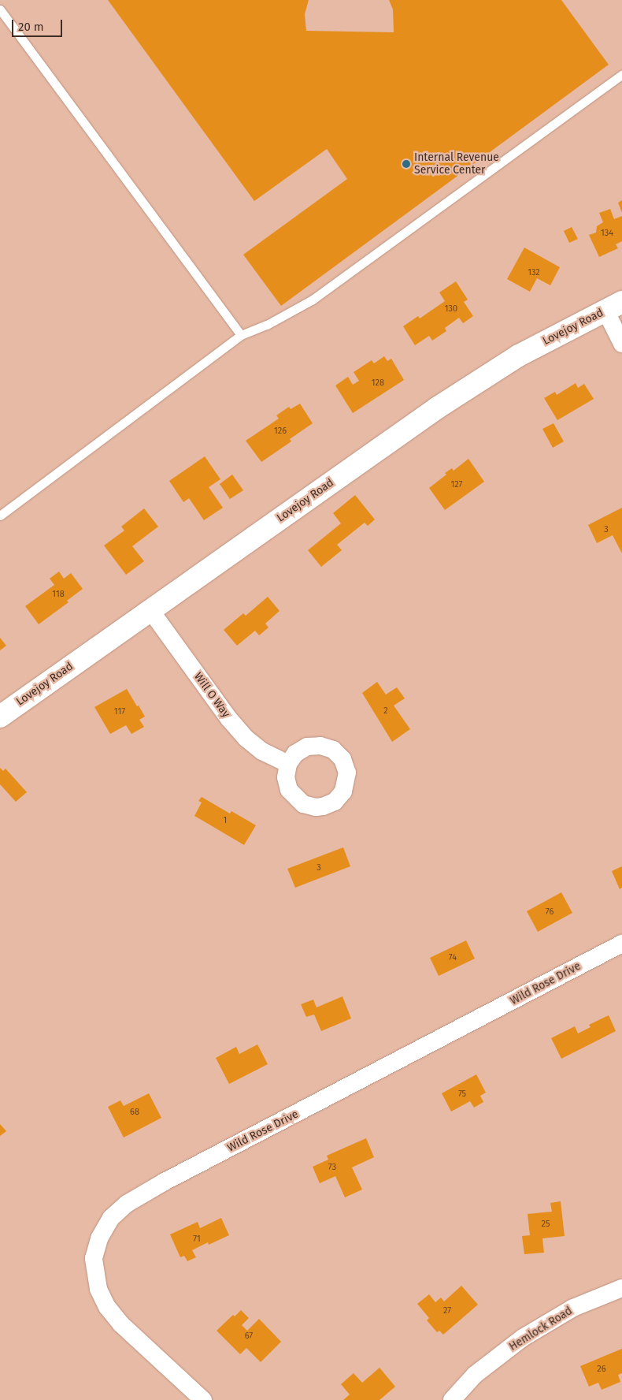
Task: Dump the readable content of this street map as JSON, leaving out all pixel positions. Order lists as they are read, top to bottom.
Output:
{
  "streets": {
    "main road": ["Lovejoy Road"],
    "street": ["Will O Way", "Wild Rose Drive", "Hemlock Road"]
  },
  "crossings": [
    ["Lovejoy Road", "Will O Way"]
  ],
  "places": ["Internal Revenue Service Center"],
  "house_numbers": [
    "134",
    "132",
    "130",
    "128",
    "126",
    "127",
    "3",
    "118",
    "2",
    "117",
    "1",
    "3",
    "76",
    "74",
    "75",
    "68",
    "73",
    "25",
    "71",
    "27",
    "67",
    "26"
  ],
  "scale_bar": "20 m"
}
